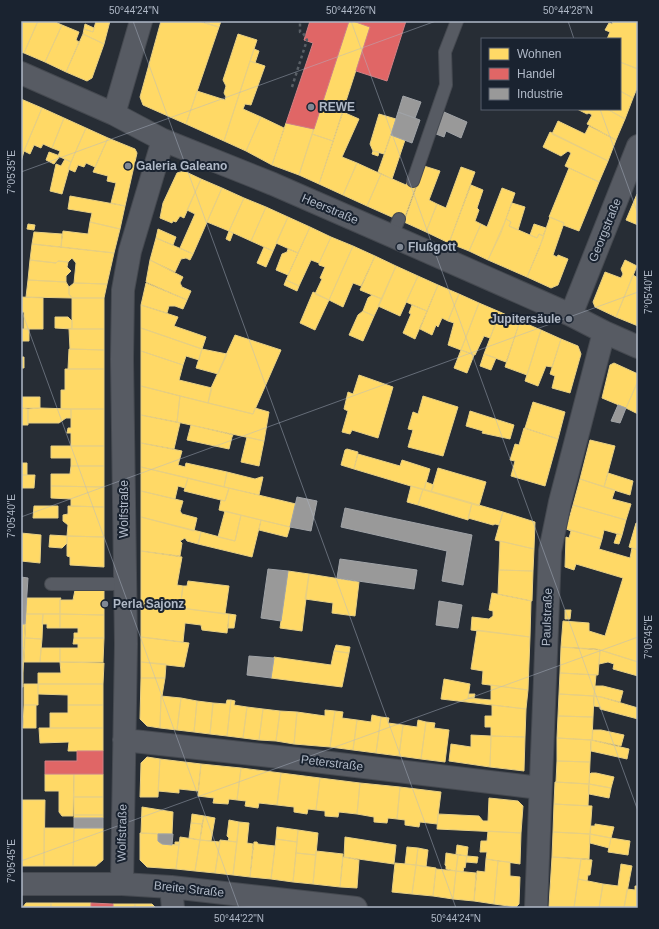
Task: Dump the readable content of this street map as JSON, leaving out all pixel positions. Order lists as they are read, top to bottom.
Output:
{
  "streets": {
    "street": [
      "Heerstraße",
      "Georgstraße",
      "Wolfstraße",
      "Paulstraße",
      "Peterstraße",
      "Breite Straße"
    ]
  },
  "crossings": [
    ["Heerstraße", "Georgstraße"],
    ["Heerstraße", "Wolfstraße"],
    ["Heerstraße", "Paulstraße"],
    ["Wolfstraße", "Peterstraße"],
    ["Wolfstraße", "Breite Straße"],
    ["Paulstraße", "Peterstraße"]
  ],
  "places": [
    "REWE",
    "Galeria Galeano",
    "Flußgott",
    "Jupitersäule",
    "Perla Sajonz"
  ],
  "legend": ["Wohnen", "Handel", "Industrie"],
  "coordinates": [
    "50°44'24\"N",
    "50°44'26\"N",
    "50°44'28\"N",
    "7°05'35\"E",
    "7°05'40\"E",
    "7°05'45\"E",
    "50°44'22\"N"
  ]
}
